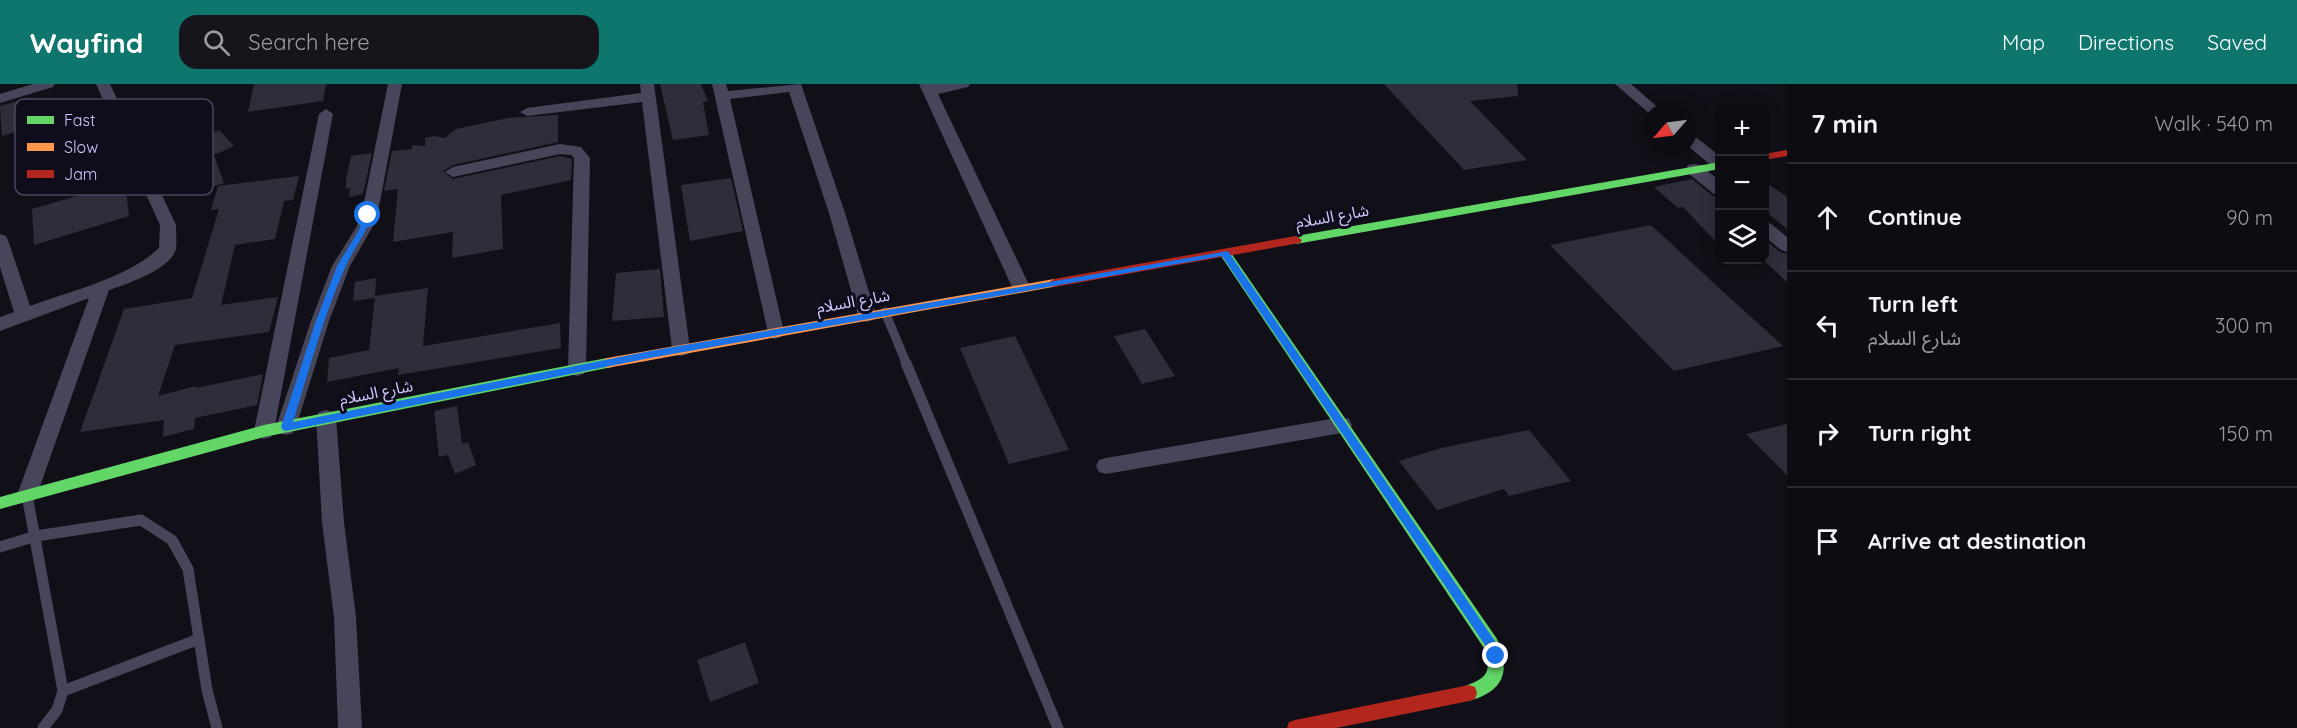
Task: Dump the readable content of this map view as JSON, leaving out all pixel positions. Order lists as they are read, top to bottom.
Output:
{
  "streets": {
    "main road": ["شارع السلام"]
  },
  "legend": ["Fast", "Slow", "Jam"],
  "north": "bottom left",
  "page": {
    "header": "Wayfind",
    "search": "Search here",
    "nav": ["Map", "Directions", "Saved"],
    "heading": ["7 min", "Walk · 540 m"],
    "map_buttons": ["+", "−"],
    "list": [
      ["Continue", "90 m"],
      ["Turn left", "شارع السلام", "300 m"],
      ["Turn right", "150 m"],
      "Arrive at destination"
    ]
  }
}
